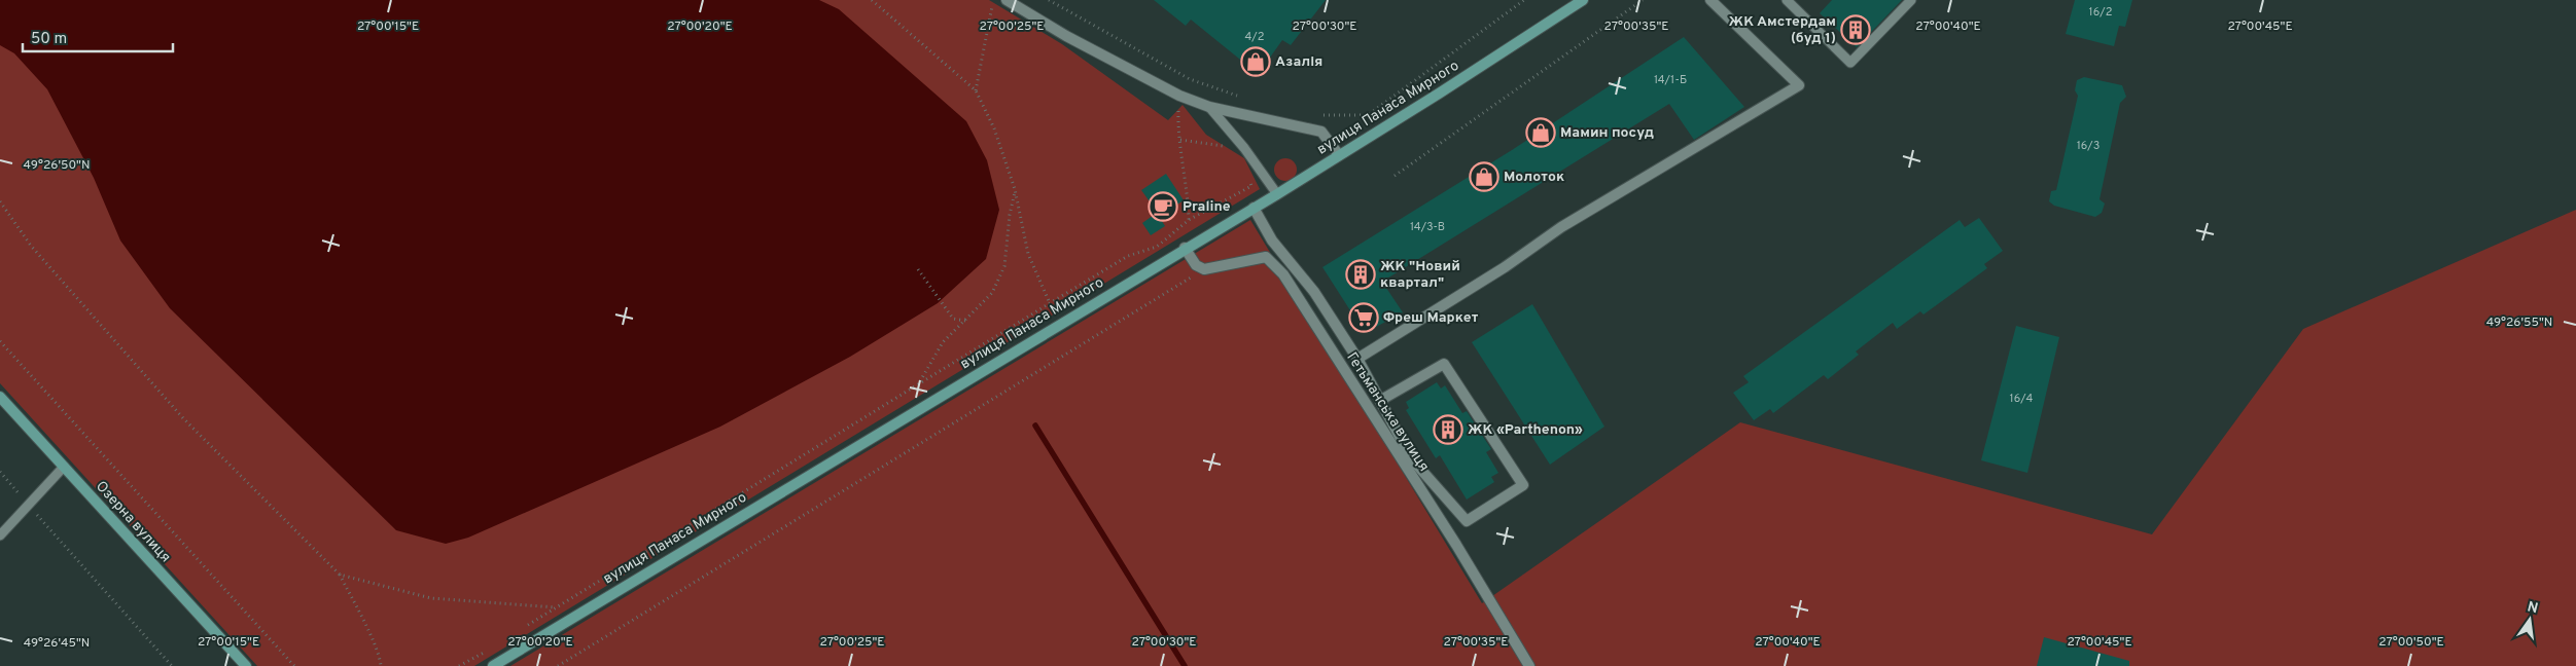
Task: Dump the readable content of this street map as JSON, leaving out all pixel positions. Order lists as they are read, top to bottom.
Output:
{
  "streets": {
    "main road": ["вулиця Панаса Мирного", "Озерна вулиця"],
    "street": ["Гетьманська вулиця"]
  },
  "places": {
    "building": ["ЖК Амстердам (буд 1)", "ЖК \"Новий квартал\"", "ЖК «Parthenon»"],
    "shop": ["Азалія", "Мамин посуд", "Молоток"],
    "cafe": ["Praline"],
    "supermarket": ["Фреш Маркет"]
  },
  "house_numbers": [
    "16/2",
    "4/2",
    "14/1-Б",
    "16/3",
    "14/3-В",
    "16/4"
  ],
  "scale_bar": "50 m",
  "north": "top",
  "coordinates": [
    "27°00'15\"E",
    "27°00'20\"E",
    "27°00'25\"E",
    "27°00'30\"E",
    "27°00'35\"E",
    "27°00'40\"E",
    "27°00'45\"E",
    "49°26'50\"N",
    "49°26'55\"N",
    "27°00'50\"E",
    "49°26'45\"N"
  ]
}
